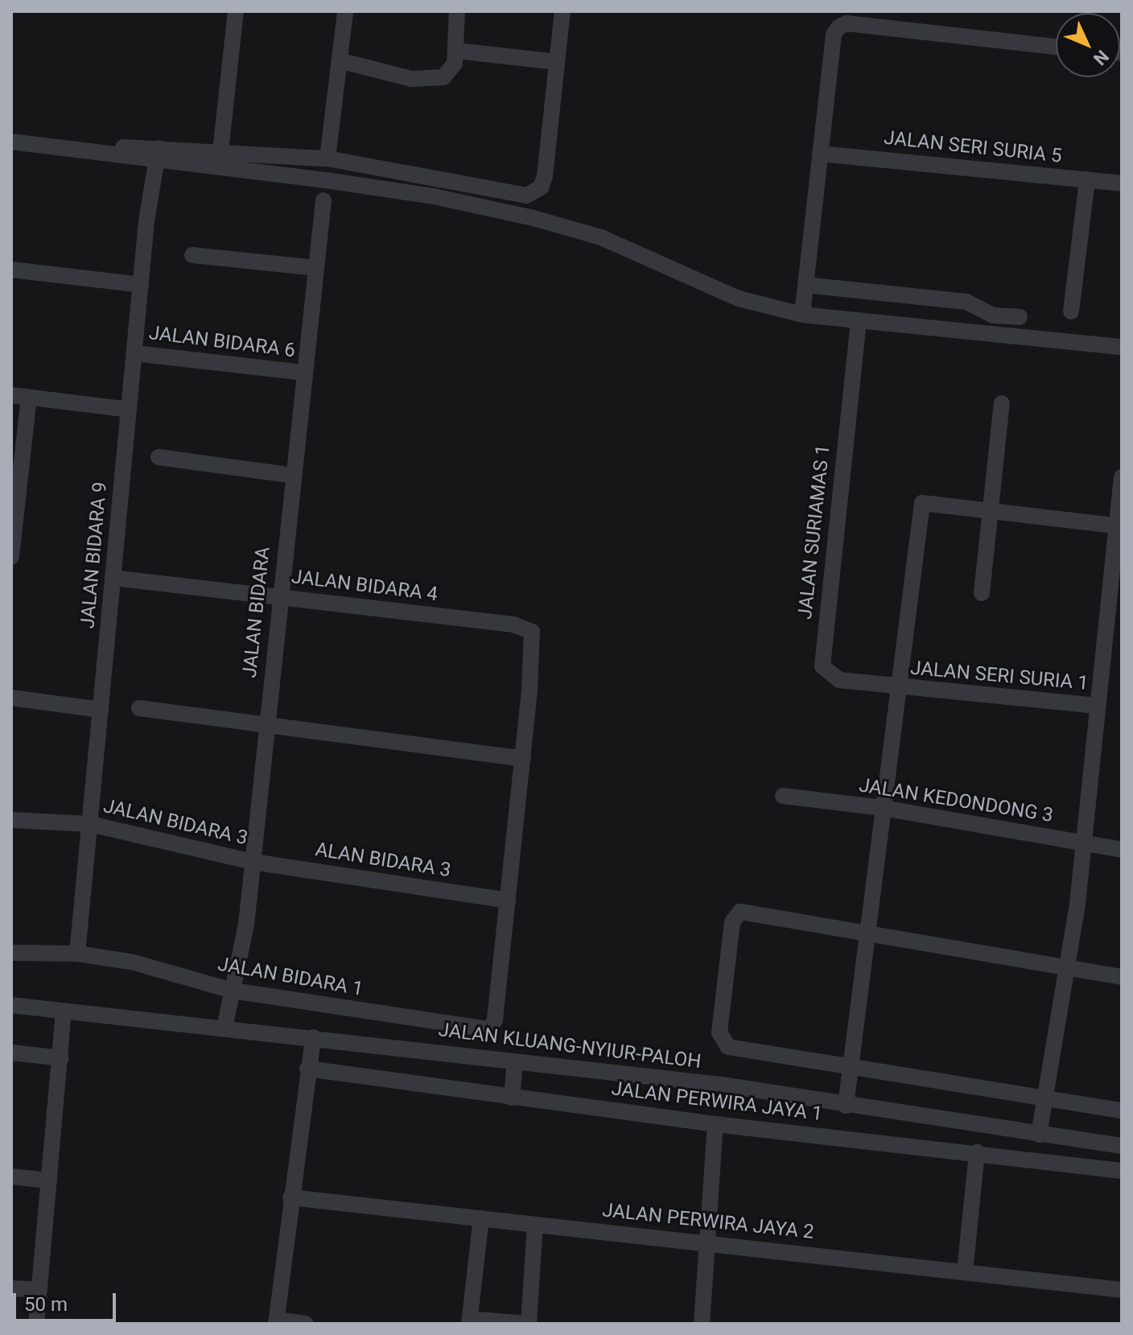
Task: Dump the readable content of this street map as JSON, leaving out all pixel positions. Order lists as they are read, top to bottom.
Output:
{
  "streets": {
    "street": [
      "JALAN SERI SURIA 5",
      "JALAN BIDARA 6",
      "JALAN SURIAMAS 1",
      "JALAN BIDARA 9",
      "JALAN BIDARA 4",
      "JALAN BIDARA",
      "JALAN SERI SURIA 1",
      "JALAN KEDONDONG 3",
      "JALAN BIDARA 3",
      "ALAN BIDARA 3",
      "JALAN BIDARA 1",
      "JALAN KLUANG-NYIUR-PALOH",
      "JALAN PERWIRA JAYA 1",
      "JALAN PERWIRA JAYA 2"
    ]
  },
  "crossings": [
    ["JALAN BIDARA 6", "JALAN BIDARA 9"],
    ["JALAN BIDARA 6", "JALAN BIDARA"],
    ["JALAN SURIAMAS 1", "JALAN SERI SURIA 1"],
    ["JALAN BIDARA 9", "JALAN BIDARA 4"],
    ["JALAN BIDARA 9", "JALAN BIDARA 3"],
    ["JALAN BIDARA 9", "JALAN BIDARA 1"],
    ["JALAN BIDARA 4", "JALAN BIDARA"],
    ["JALAN BIDARA", "JALAN BIDARA 3"],
    ["JALAN BIDARA", "ALAN BIDARA 3"],
    ["JALAN BIDARA", "JALAN BIDARA 1"],
    ["JALAN BIDARA", "JALAN KLUANG-NYIUR-PALOH"],
    ["JALAN BIDARA 3", "ALAN BIDARA 3"],
    ["ALAN BIDARA 3", "JALAN BIDARA 1"]
  ],
  "scale_bar": "50 m",
  "north": "bottom right"
}
